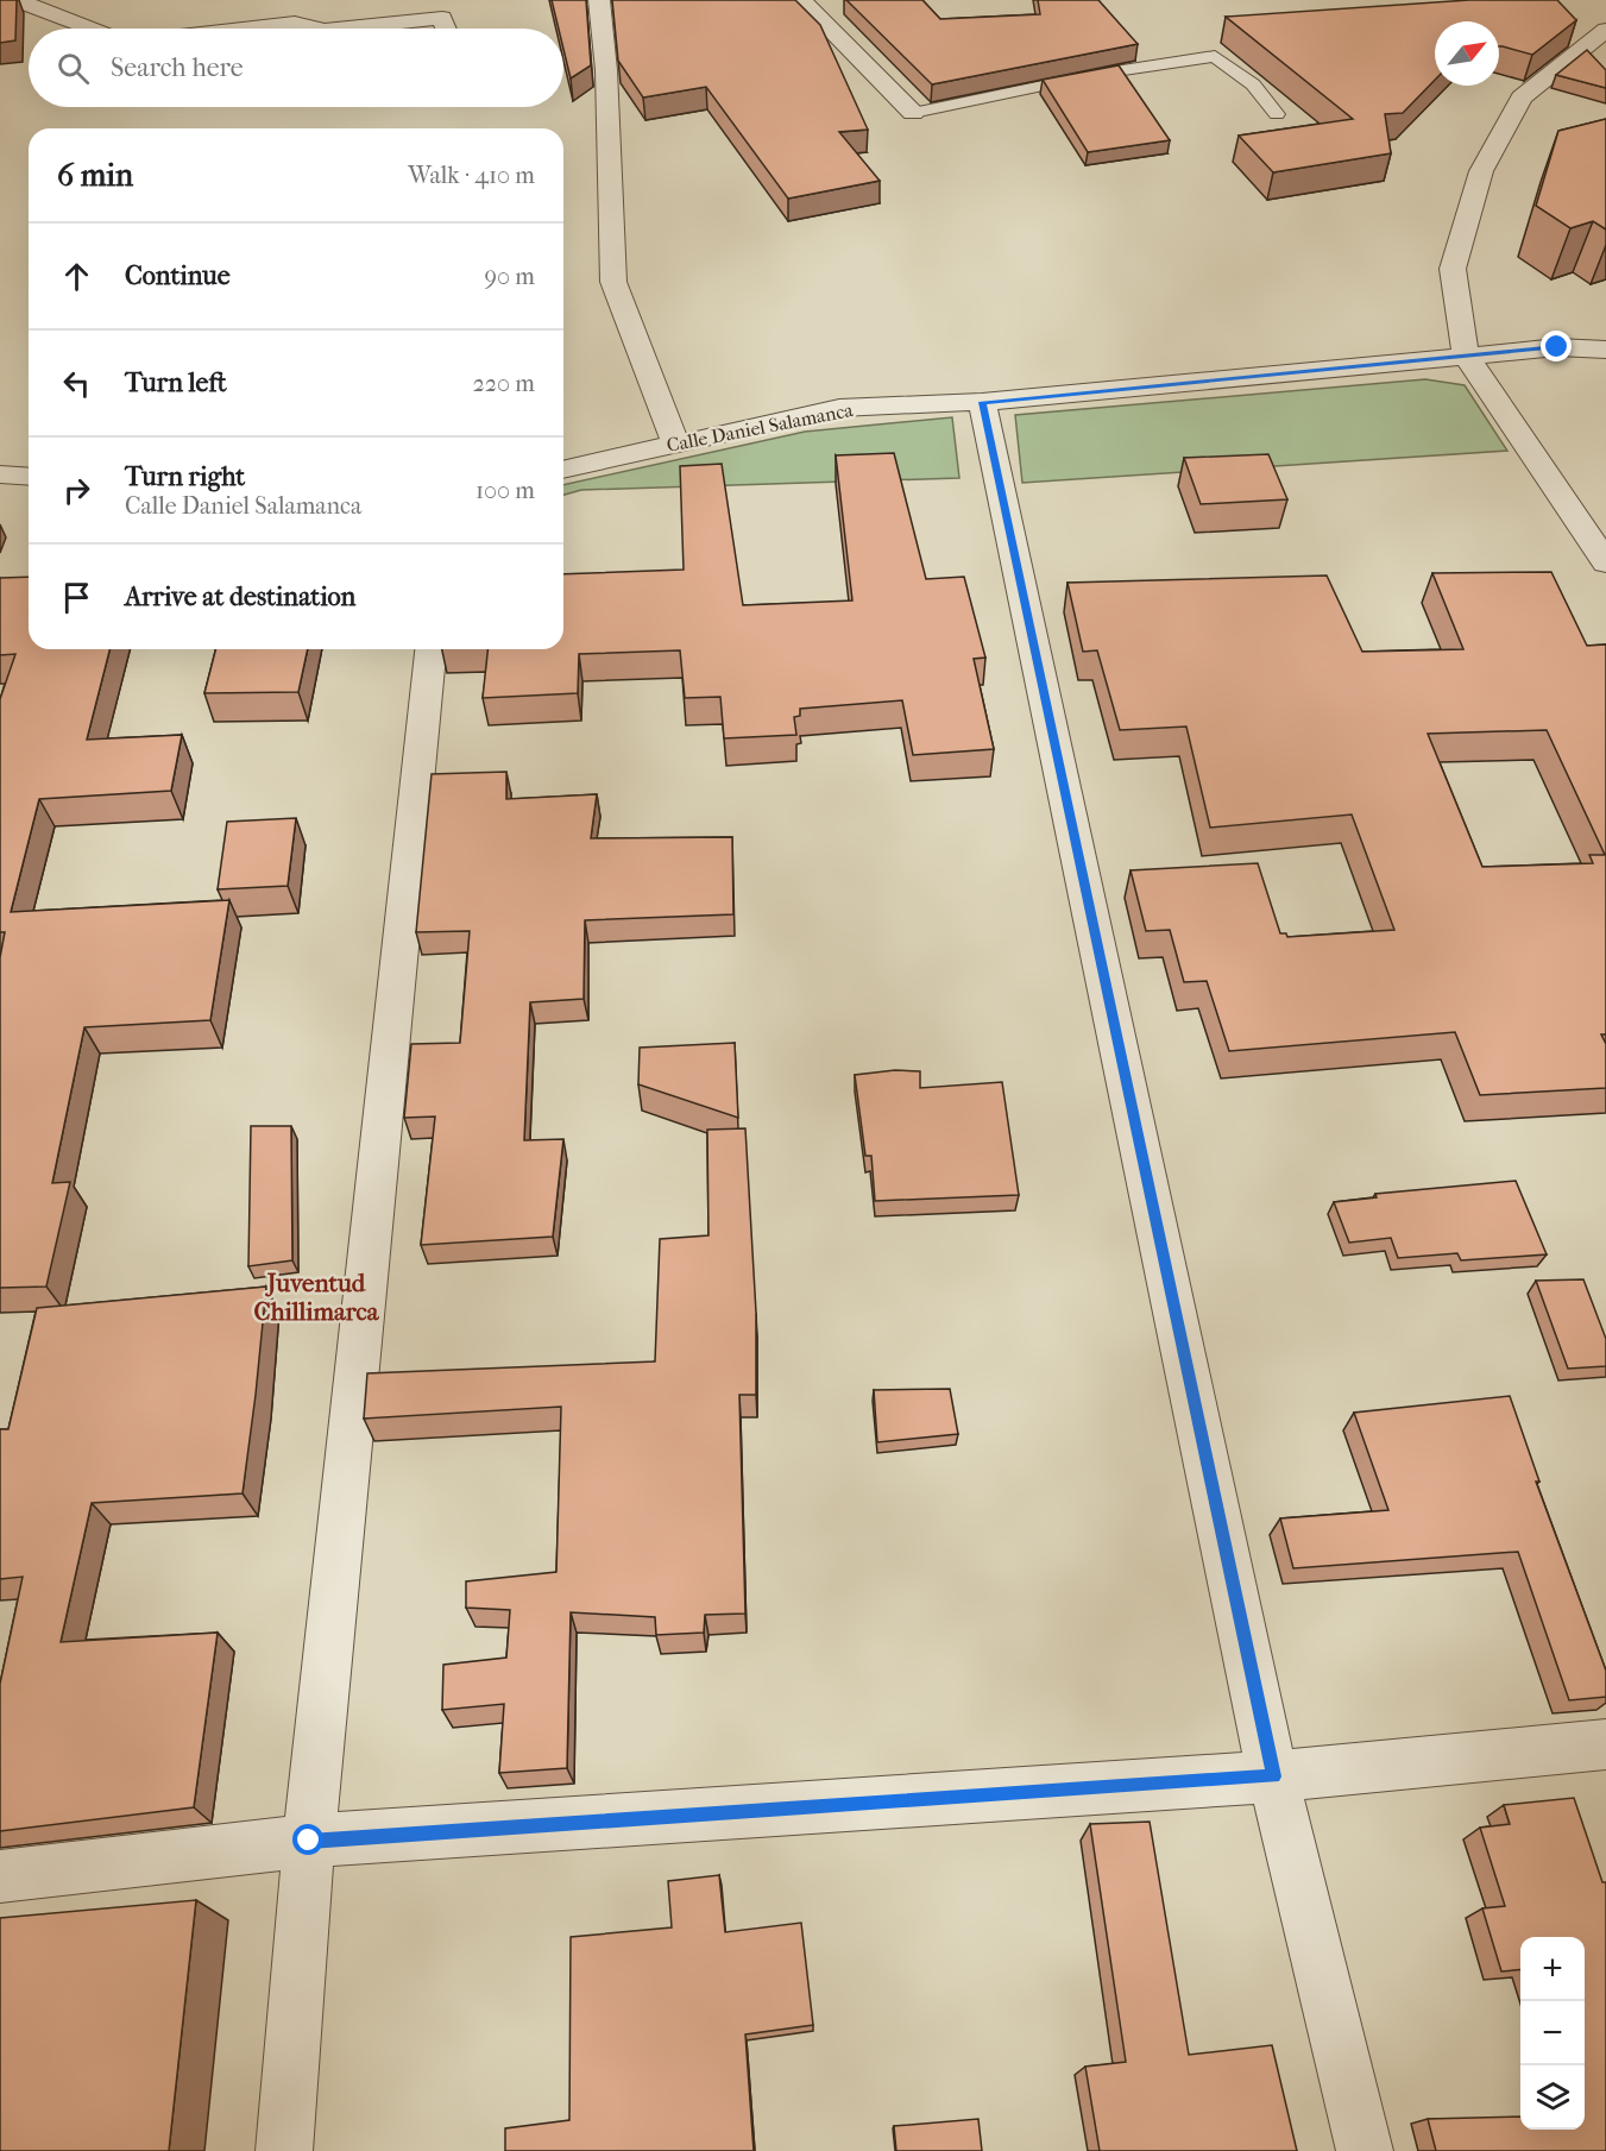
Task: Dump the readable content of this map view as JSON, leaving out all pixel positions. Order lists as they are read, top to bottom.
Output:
{
  "streets": {
    "street": ["Calle Daniel Salamanca"]
  },
  "districts": ["Juventud Chillimarca"],
  "north": "top right",
  "page": {
    "search": "Search here",
    "heading": ["6 min", "Walk · 410 m"],
    "list": [
      ["Continue", "90 m"],
      ["Turn left", "220 m"],
      ["Turn right", "Calle Daniel Salamanca", "100 m"],
      "Arrive at destination"
    ],
    "map_buttons": ["+", "−"]
  }
}
